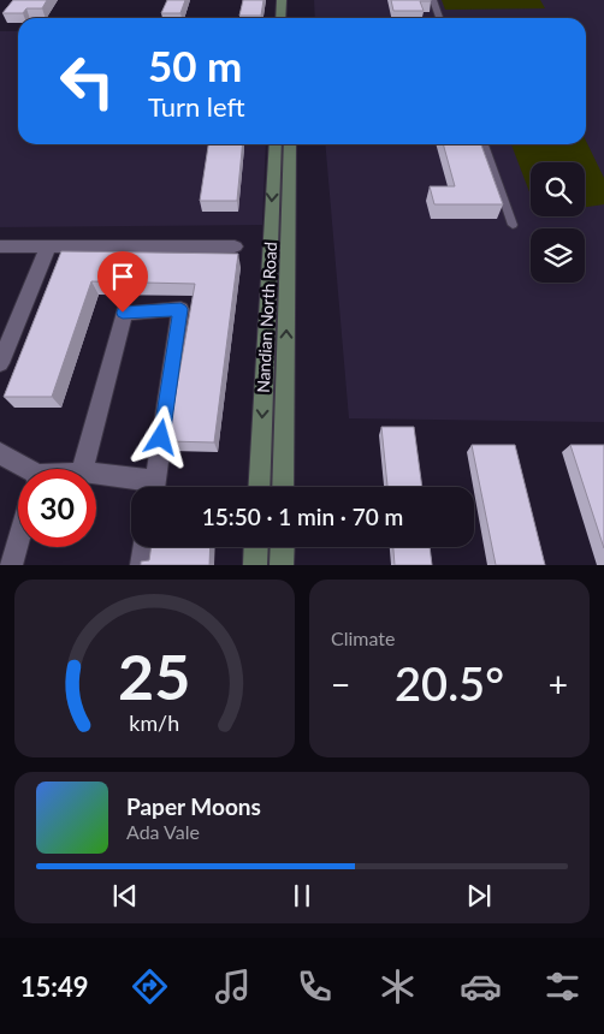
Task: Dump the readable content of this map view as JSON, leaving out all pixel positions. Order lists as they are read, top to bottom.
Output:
{
  "streets": {
    "main road": ["Nandian North Road"]
  },
  "page": {
    "turn": ["50 m", "Turn left"],
    "limit": "30",
    "trip": "15:50 · 1 min · 70 m",
    "tile": "Climate",
    "heat": ["−", "20.5°", "+"],
    "song": ["Paper Moons", "Ada Vale"],
    "tabs": "15:49",
    "gauge": ["25", "km/h"]
  }
}
